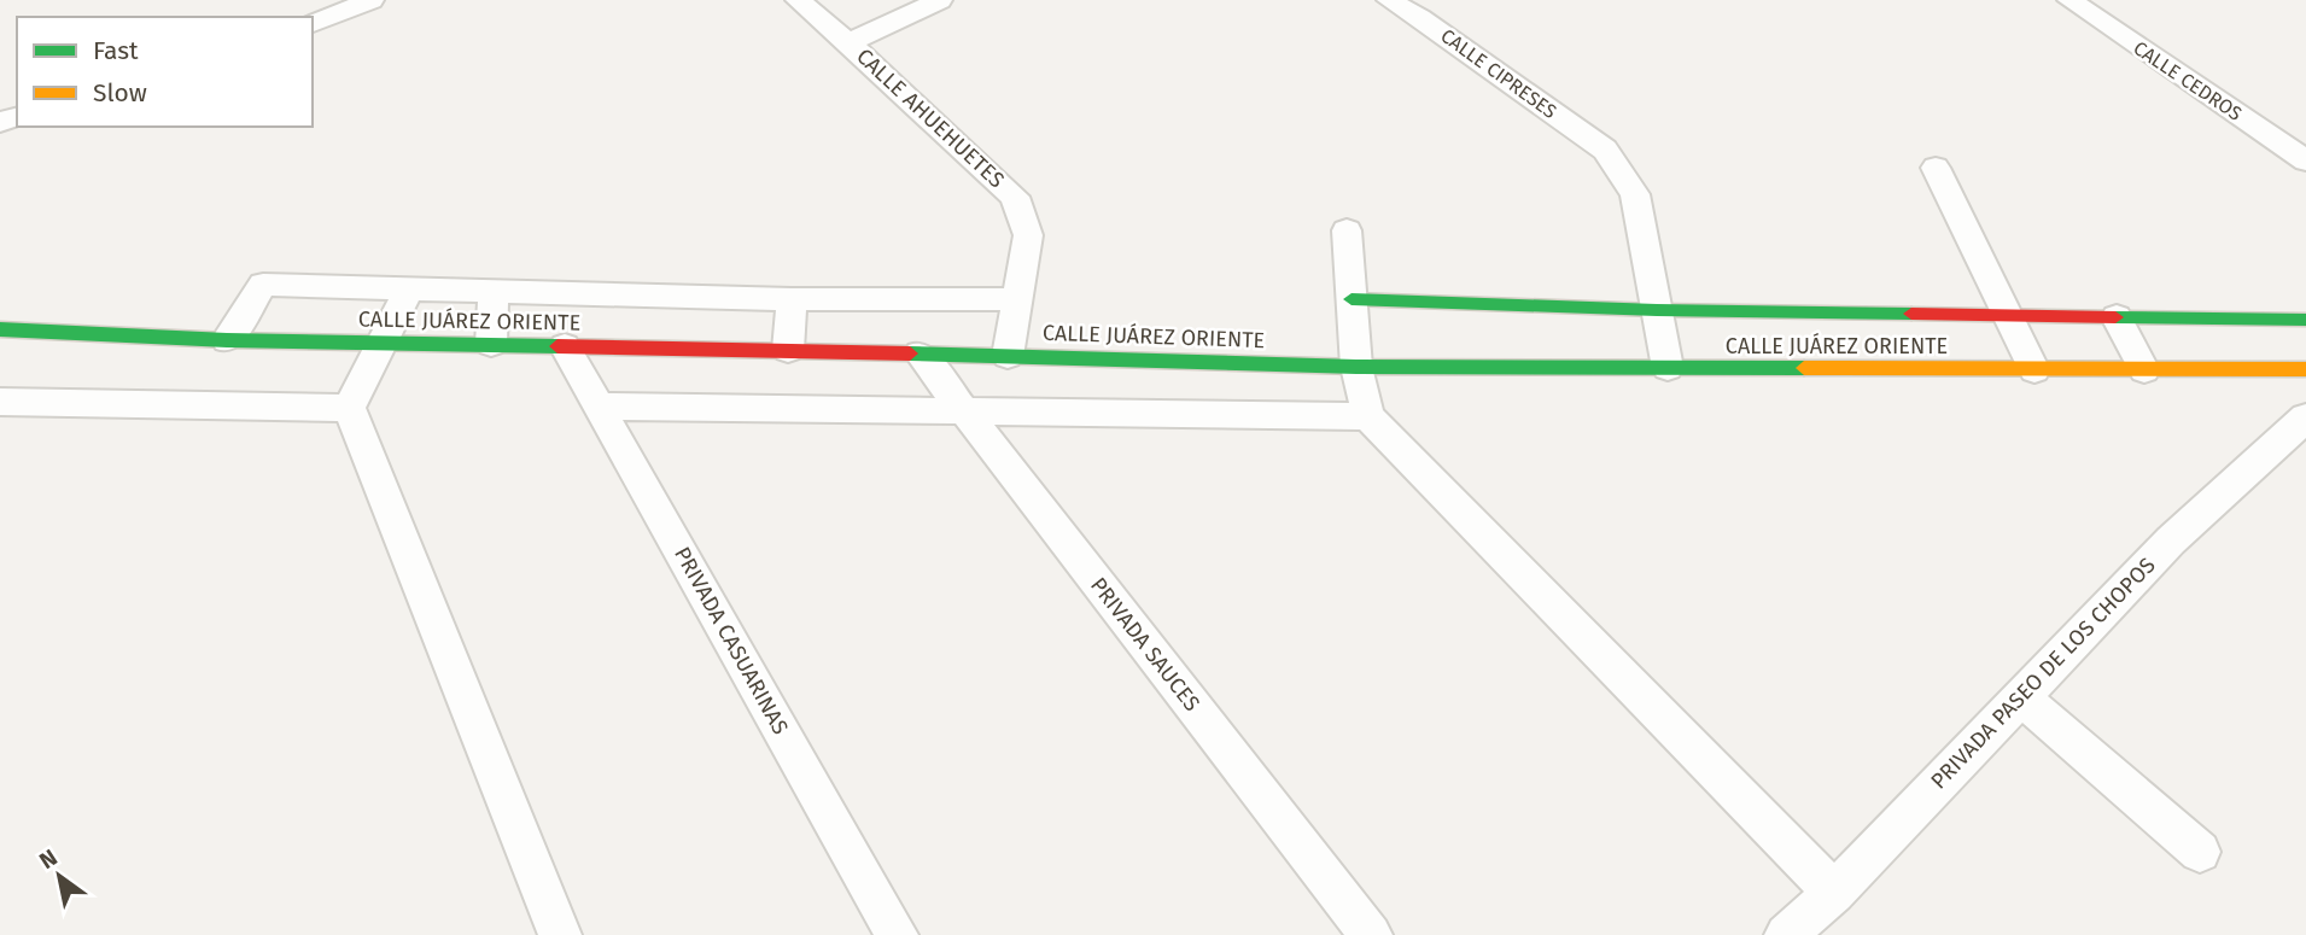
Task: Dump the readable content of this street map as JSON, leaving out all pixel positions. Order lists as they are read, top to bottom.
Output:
{
  "streets": {
    "street": [
      "CALLE CIPRESES",
      "CALLE CEDROS",
      "CALLE AHUEHUETES",
      "CALLE JUÁREZ ORIENTE",
      "PRIVADA CASUARINAS",
      "PRIVADA SAUCES",
      "PRIVADA PASEO DE LOS CHOPOS"
    ]
  },
  "crossings": [
    ["CALLE CIPRESES", "CALLE JUÁREZ ORIENTE"],
    ["CALLE AHUEHUETES", "CALLE JUÁREZ ORIENTE"],
    ["CALLE JUÁREZ ORIENTE", "PRIVADA CASUARINAS"],
    ["CALLE JUÁREZ ORIENTE", "PRIVADA SAUCES"]
  ],
  "legend": ["Fast", "Slow"],
  "north": "top left"
}
